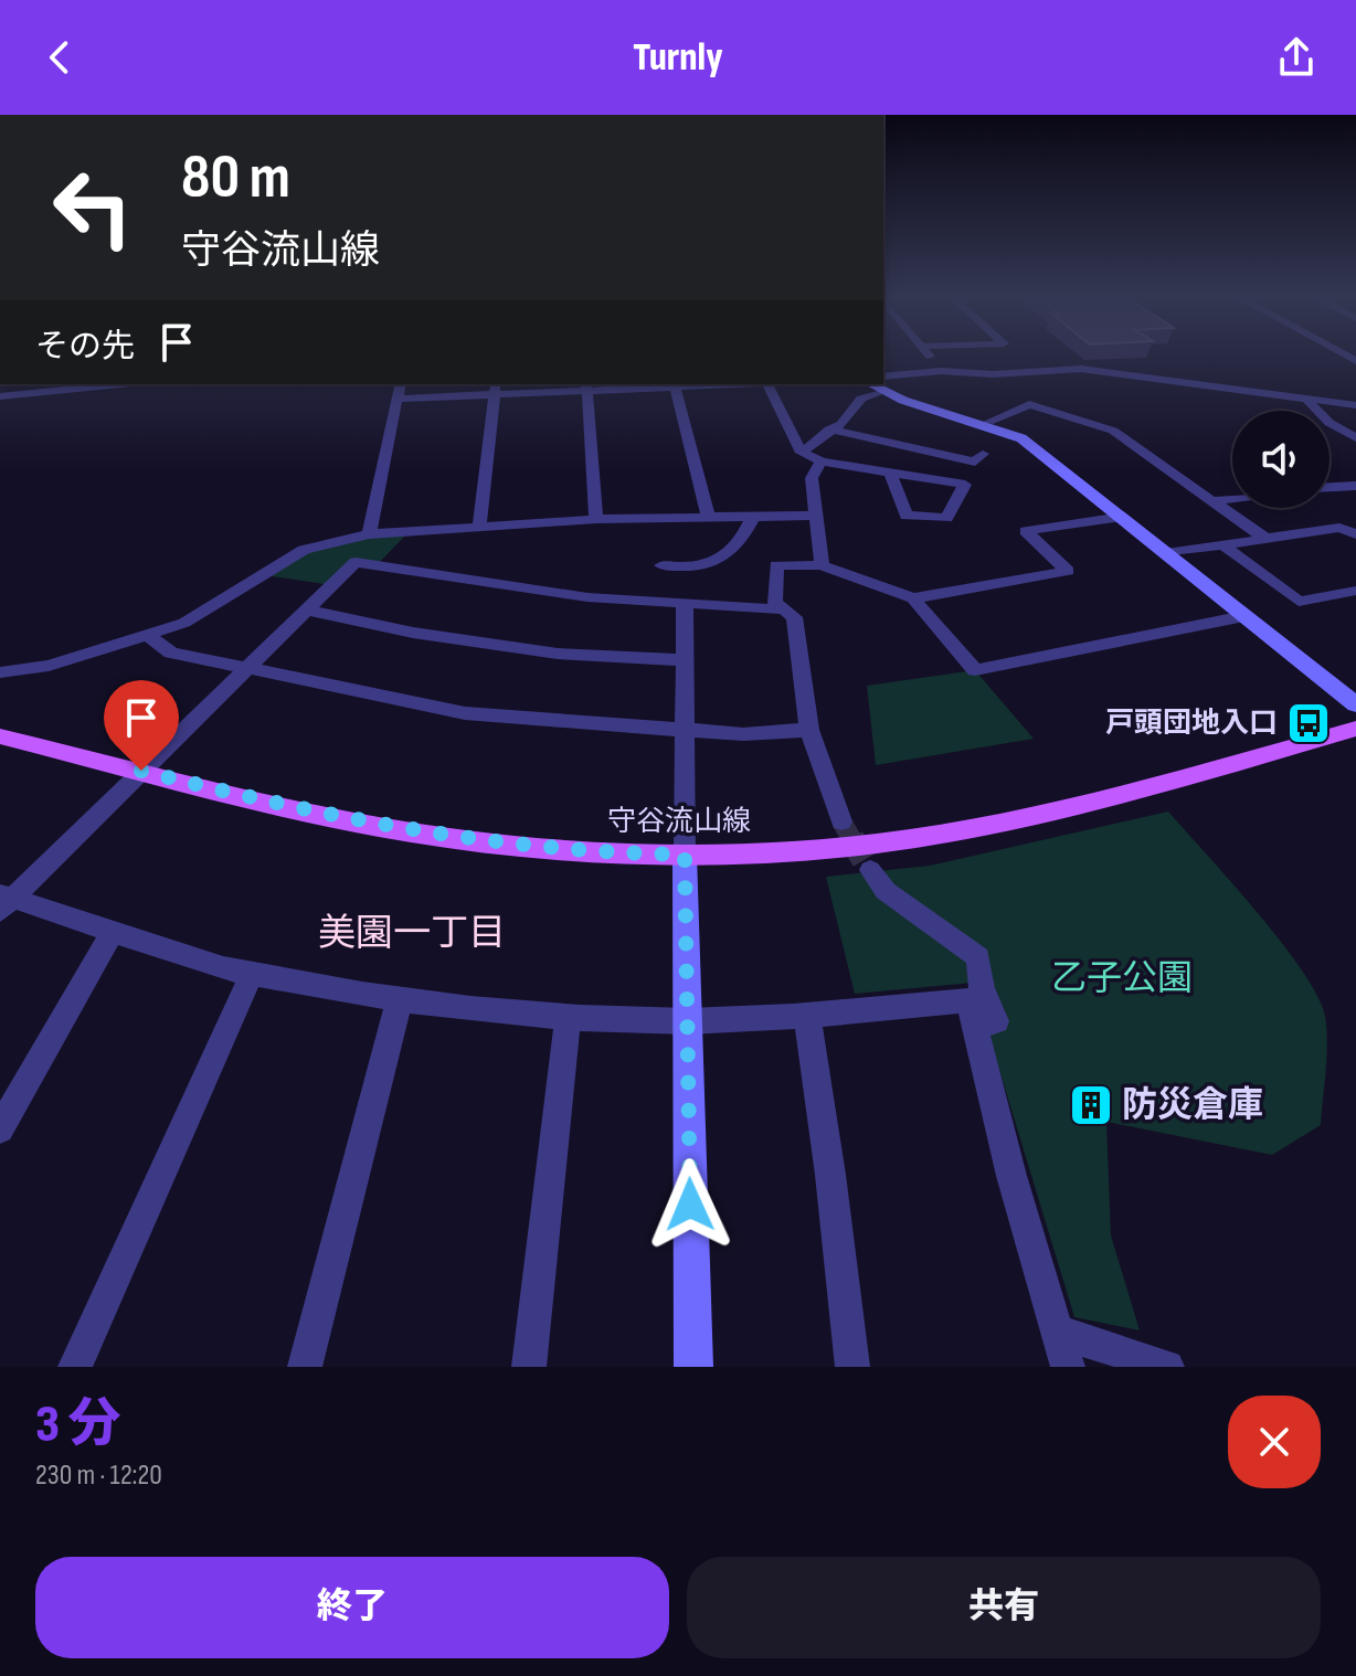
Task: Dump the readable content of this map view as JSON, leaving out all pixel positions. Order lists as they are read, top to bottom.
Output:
{
  "streets": {
    "main road": ["守谷流山線"]
  },
  "districts": ["美園一丁目"],
  "parks": ["乙子公園"],
  "places": {
    "bus stop": ["戸頭団地入口"],
    "building": ["防災倉庫"]
  },
  "page": {
    "header": "Turnly",
    "turn": ["80 m", "守谷流山線"],
    "then": "その先",
    "heading": ["3 分", "230 m · 12:20"],
    "buttons": ["終了", "共有"]
  }
}
